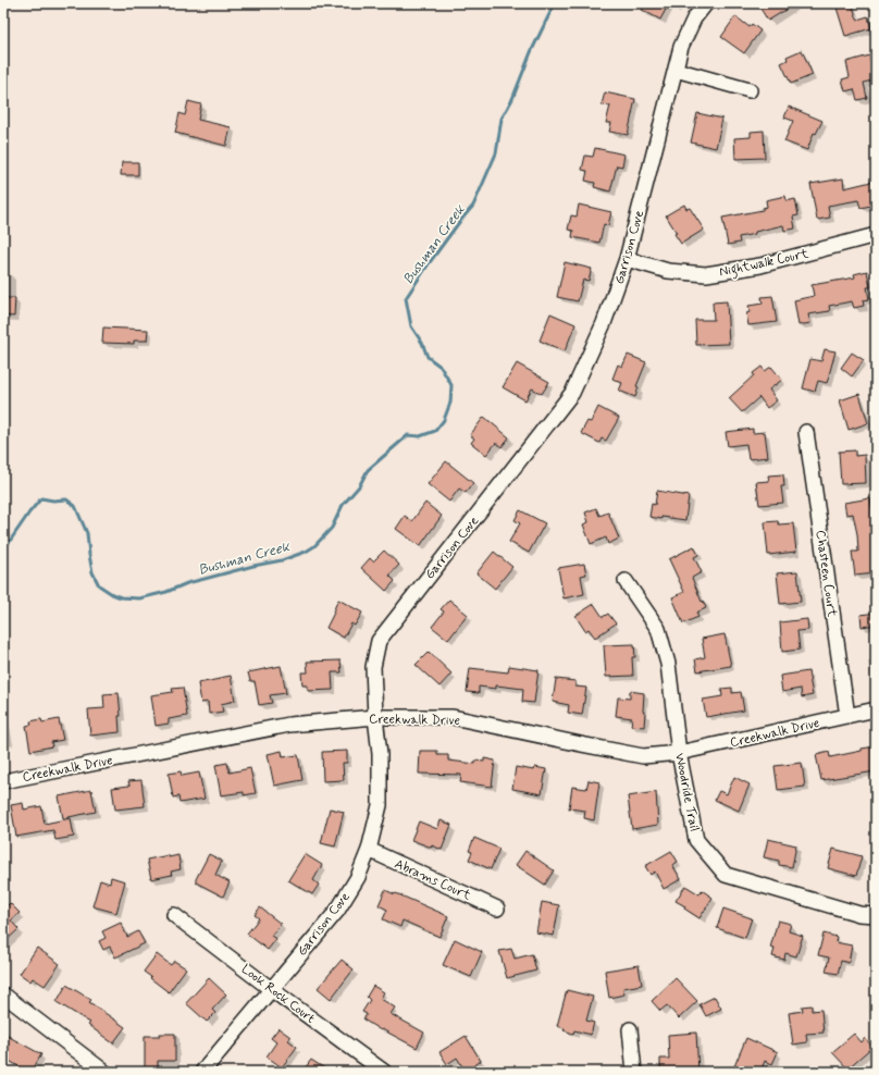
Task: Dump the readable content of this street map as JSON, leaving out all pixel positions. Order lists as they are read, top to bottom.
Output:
{
  "streets": {
    "street": [
      "Garrison Cove",
      "Nightwalk Court",
      "Chasteen Court",
      "Creekwalk Drive",
      "Woodride Trail",
      "Abrams Court",
      "Look Rock Court"
    ]
  },
  "crossings": [
    ["Garrison Cove", "Nightwalk Court"],
    ["Garrison Cove", "Creekwalk Drive"],
    ["Garrison Cove", "Abrams Court"],
    ["Garrison Cove", "Look Rock Court"],
    ["Chasteen Court", "Creekwalk Drive"],
    ["Creekwalk Drive", "Woodride Trail"]
  ],
  "water": ["Bushman Creek"]
}
